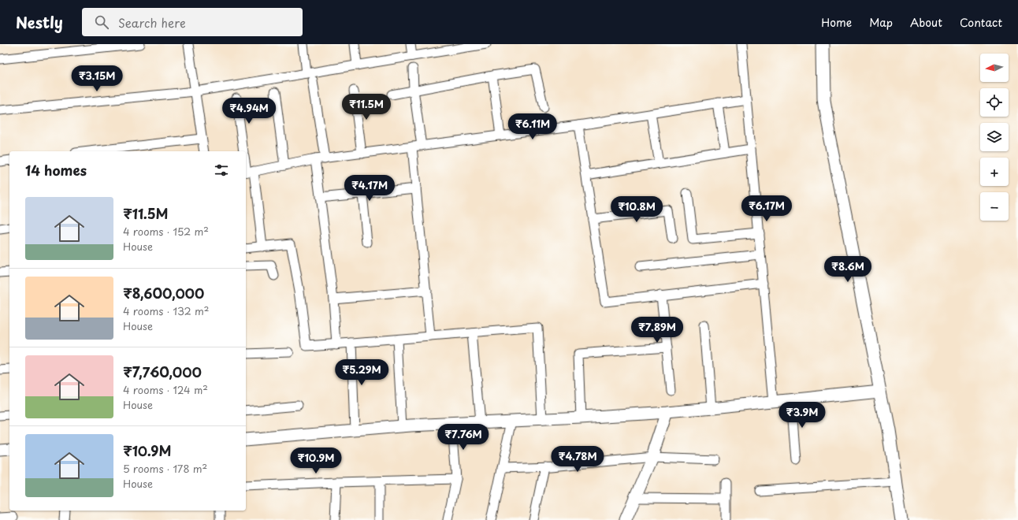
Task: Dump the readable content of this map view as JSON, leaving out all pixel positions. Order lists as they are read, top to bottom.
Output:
{
  "north": "left",
  "page": {
    "header": "Nestly",
    "search": "Search here",
    "nav": [
      "Home",
      "Map",
      "About",
      "Contact"
    ],
    "map_buttons": ["+", "−"],
    "price": [
      "₹3.15M",
      "₹11.5M",
      "₹4.94M",
      "₹6.11M",
      "₹4.17M",
      "₹6.17M",
      "₹10.8M",
      "₹8.6M",
      "₹7.89M",
      "₹5.29M",
      "₹3.9M",
      "₹7.76M",
      "₹4.78M",
      "₹10.9M"
    ],
    "heading": "14 homes",
    "list": [
      {
        "name": "₹11.5M",
        "note": "4 rooms · 152 m² · House"
      },
      {
        "name": "₹8,600,000",
        "note": "4 rooms · 132 m² · House"
      },
      {
        "name": "₹7,760,000",
        "note": "4 rooms · 124 m² · House"
      },
      {
        "name": "₹10.9M",
        "note": "5 rooms · 178 m² · House"
      }
    ]
  }
}
